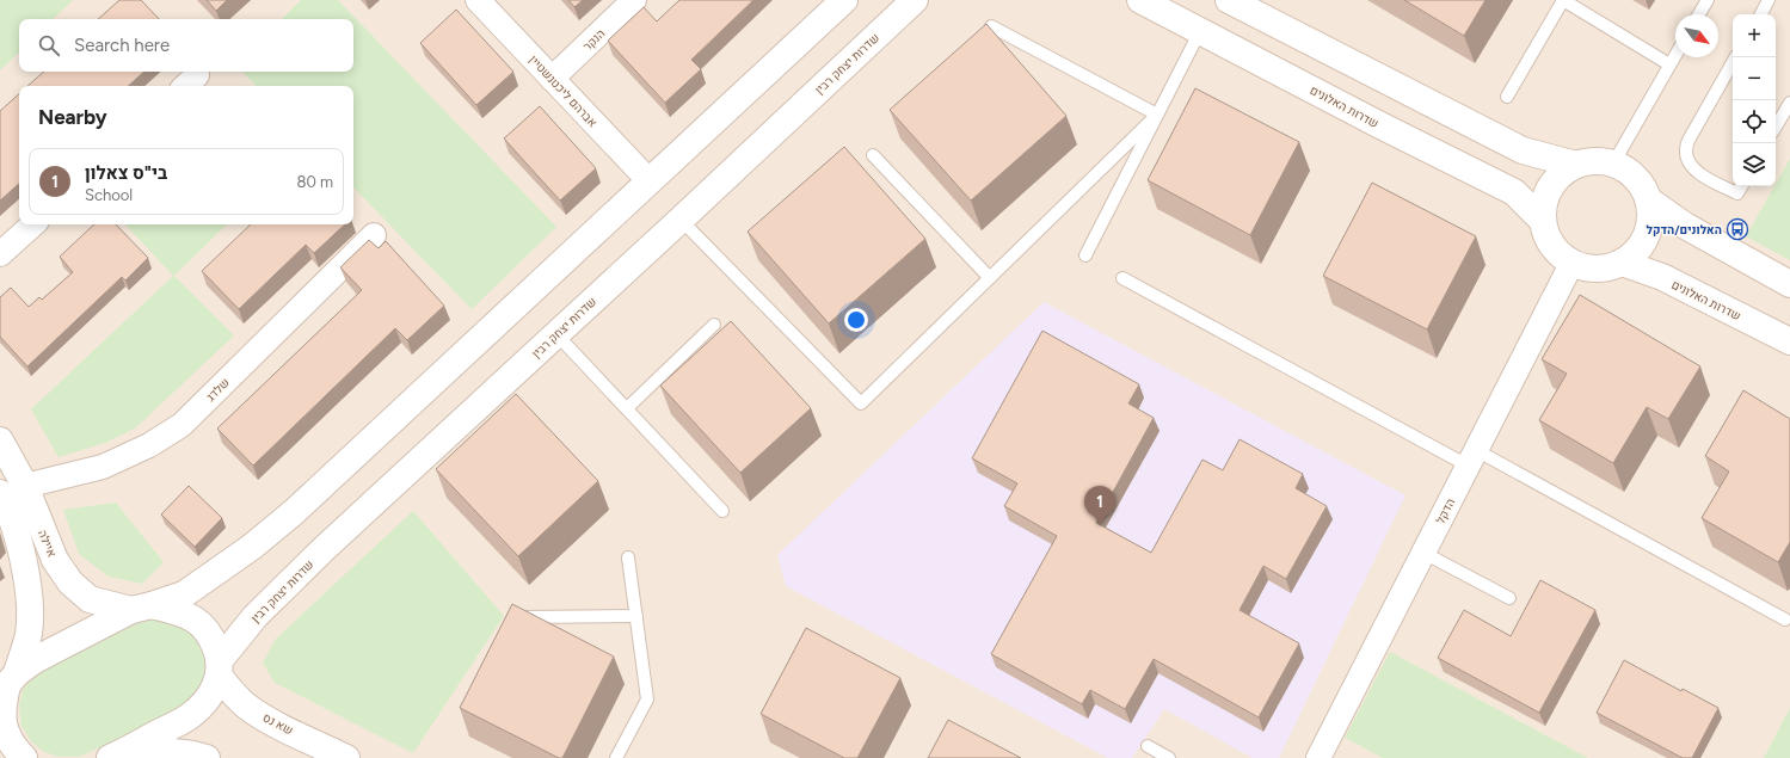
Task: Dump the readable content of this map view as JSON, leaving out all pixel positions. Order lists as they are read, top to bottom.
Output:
{
  "streets": {
    "street": [
      "הנקר",
      "שדרות יצחק רבין",
      "אברהם ליכטנשטיין",
      "שדרות האלונים",
      "שלדג",
      "הדקל",
      "איילה",
      "שא נס"
    ]
  },
  "crossings": [
    ["הנקר", "אברהם ליכטנשטיין"],
    ["שדרות יצחק רבין", "איילה"],
    ["שדרות יצחק רבין", "שא נס"],
    ["שדרות האלונים", "הדקל"],
    ["שלדג", "איילה"],
    ["איילה", "שא נס"]
  ],
  "places": {
    "bus stop": ["האלונים/הדקל"]
  },
  "north": "bottom right",
  "page": {
    "map_buttons": ["+", "−"],
    "search": "Search here",
    "heading": "Nearby",
    "list": [
      {
        "mark": "1",
        "name": "בי\"ס צאלון",
        "note": "School",
        "value": "80 m"
      }
    ],
    "pins": "1"
  }
}
